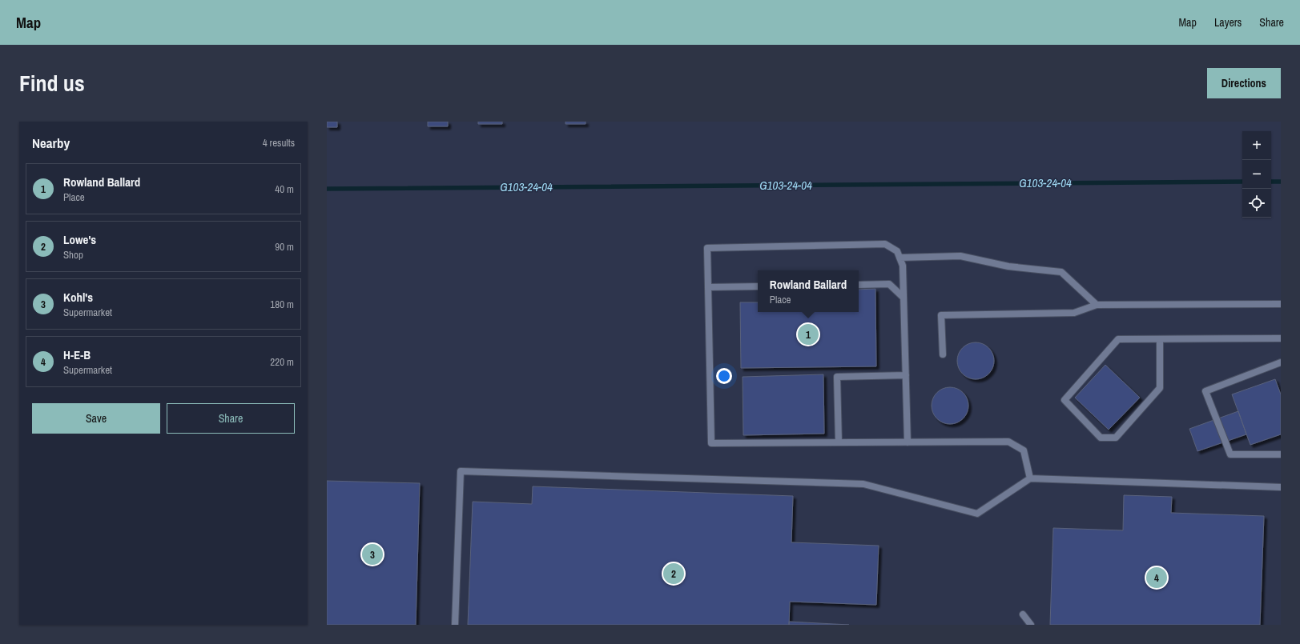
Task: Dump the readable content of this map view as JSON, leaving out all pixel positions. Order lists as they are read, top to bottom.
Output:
{
  "water": ["G103-24-04"],
  "page": {
    "header": "Map",
    "nav": ["Map", "Layers", "Share"],
    "title": "Find us",
    "buttons": [
      "Directions",
      ["Save", "Share"]
    ],
    "heading": ["Nearby", "4 results"],
    "map_buttons": ["+", "−"],
    "list": [
      {
        "mark": "1",
        "name": "Rowland Ballard",
        "note": "Place",
        "value": "40 m"
      },
      {
        "mark": "2",
        "name": "Lowe's",
        "note": "Shop",
        "value": "90 m"
      },
      {
        "mark": "3",
        "name": "Kohl's",
        "note": "Supermarket",
        "value": "180 m"
      },
      {
        "mark": "4",
        "name": "H-E-B",
        "note": "Supermarket",
        "value": "220 m"
      }
    ],
    "popup": ["Rowland Ballard", "Place"],
    "pins": [
      "1",
      "3",
      "2",
      "4"
    ]
  }
}
